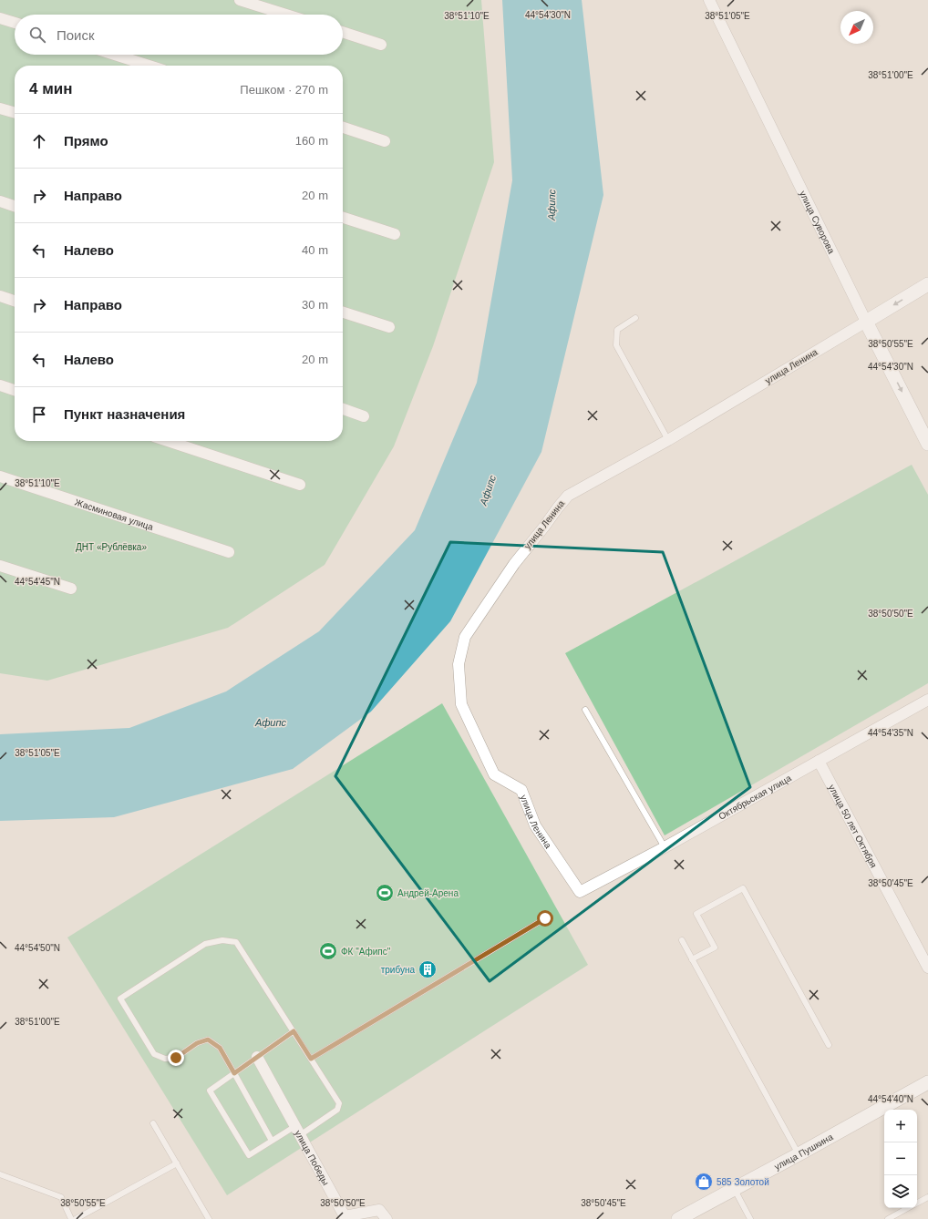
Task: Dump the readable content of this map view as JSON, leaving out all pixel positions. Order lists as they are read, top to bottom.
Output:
{
  "streets": {
    "street": [
      "улица Суворова",
      "улица Ленина",
      "Жасминовая улица",
      "Октябрьская улица",
      "улица 50 лет Октября",
      "улица Пушкина",
      "улица Победы"
    ]
  },
  "crossings": [
    ["улица Суворова", "улица Ленина"],
    ["улица Ленина", "Октябрьская улица"],
    ["Октябрьская улица", "улица 50 лет Октября"]
  ],
  "water": ["Афипс"],
  "parks": ["ДНТ «Рублёвка»"],
  "places": {
    "sports": ["Андрей-Арена", "ФК \"Афипс\""],
    "building": ["трибуна"],
    "shop": ["585 Золотой"]
  },
  "north": "bottom left",
  "page": {
    "search": "Поиск",
    "heading": ["4 мин", "Пешком · 270 m"],
    "list": [
      ["Прямо", "160 m"],
      ["Направо", "20 m"],
      ["Налево", "40 m"],
      ["Направо", "30 m"],
      ["Налево", "20 m"],
      "Пункт назначения"
    ],
    "map_buttons": ["+", "−"]
  },
  "coordinates": [
    "44°54'30\"N",
    "38°51'10\"E",
    "38°51'05\"E",
    "38°51'00\"E",
    "38°50'55\"E",
    "44°54'45\"N",
    "38°50'50\"E",
    "44°54'35\"N",
    "38°50'45\"E",
    "44°54'50\"N",
    "44°54'40\"N"
  ]
}
